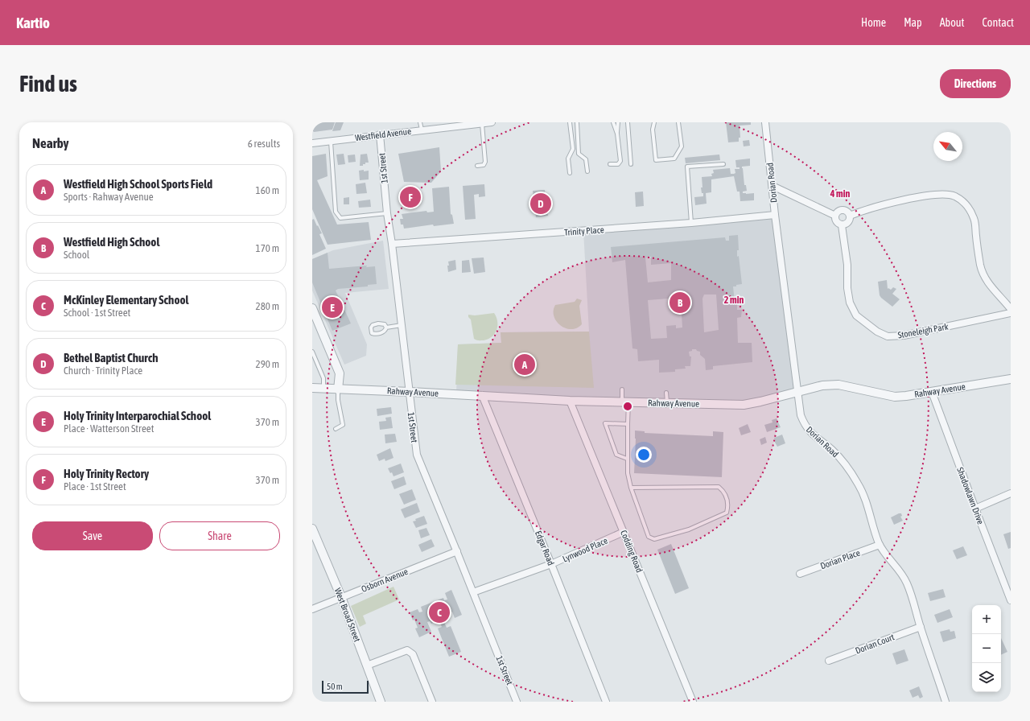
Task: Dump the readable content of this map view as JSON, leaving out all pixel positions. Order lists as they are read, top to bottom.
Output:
{
  "streets": {
    "street": [
      "Westfield Avenue",
      "1st Street",
      "Dorian Road",
      "Trinity Place",
      "Stoneleigh Park",
      "Rahway Avenue",
      "Shadowlawn Drive",
      "Edgar Road",
      "Lynwood Place",
      "Codding Road",
      "Dorian Place",
      "Osborn Avenue",
      "West Broad Street",
      "Dorian Court"
    ]
  },
  "crossings": [
    ["Westfield Avenue", "1st Street"],
    ["1st Street", "Trinity Place"],
    ["1st Street", "Rahway Avenue"],
    ["1st Street", "Lynwood Place"],
    ["1st Street", "Osborn Avenue"],
    ["Dorian Road", "Trinity Place"],
    ["Dorian Road", "Rahway Avenue"],
    ["Dorian Road", "Dorian Place"],
    ["Dorian Road", "Dorian Court"],
    ["Rahway Avenue", "Shadowlawn Drive"],
    ["Rahway Avenue", "Edgar Road"],
    ["Rahway Avenue", "Codding Road"],
    ["Edgar Road", "Lynwood Place"],
    ["Lynwood Place", "Codding Road"],
    ["Osborn Avenue", "West Broad Street"]
  ],
  "scale_bar": "50 m",
  "north": "top left",
  "page": {
    "header": "Kartio",
    "nav": [
      "Home",
      "Map",
      "About",
      "Contact"
    ],
    "buttons": [
      "Directions",
      ["Save", "Share"]
    ],
    "title": "Find us",
    "heading": ["Nearby", "6 results"],
    "list": [
      {
        "mark": "A",
        "name": "Westfield High School Sports Field",
        "note": "Sports · Rahway Avenue",
        "value": "160 m"
      },
      {
        "mark": "B",
        "name": "Westfield High School",
        "note": "School",
        "value": "170 m"
      },
      {
        "mark": "C",
        "name": "McKinley Elementary School",
        "note": "School · 1st Street",
        "value": "280 m"
      },
      {
        "mark": "D",
        "name": "Bethel Baptist Church",
        "note": "Church · Trinity Place",
        "value": "290 m"
      },
      {
        "mark": "E",
        "name": "Holy Trinity Interparochial School",
        "note": "Place · Watterson Street",
        "value": "370 m"
      },
      {
        "mark": "F",
        "name": "Holy Trinity Rectory",
        "note": "Place · 1st Street",
        "value": "370 m"
      }
    ],
    "pins": [
      "F",
      "D",
      "B",
      "E",
      "A",
      "C"
    ],
    "map_buttons": ["+", "−"],
    "scale": "50 m"
  },
  "rings": ["4 min", "2 min"]
}
